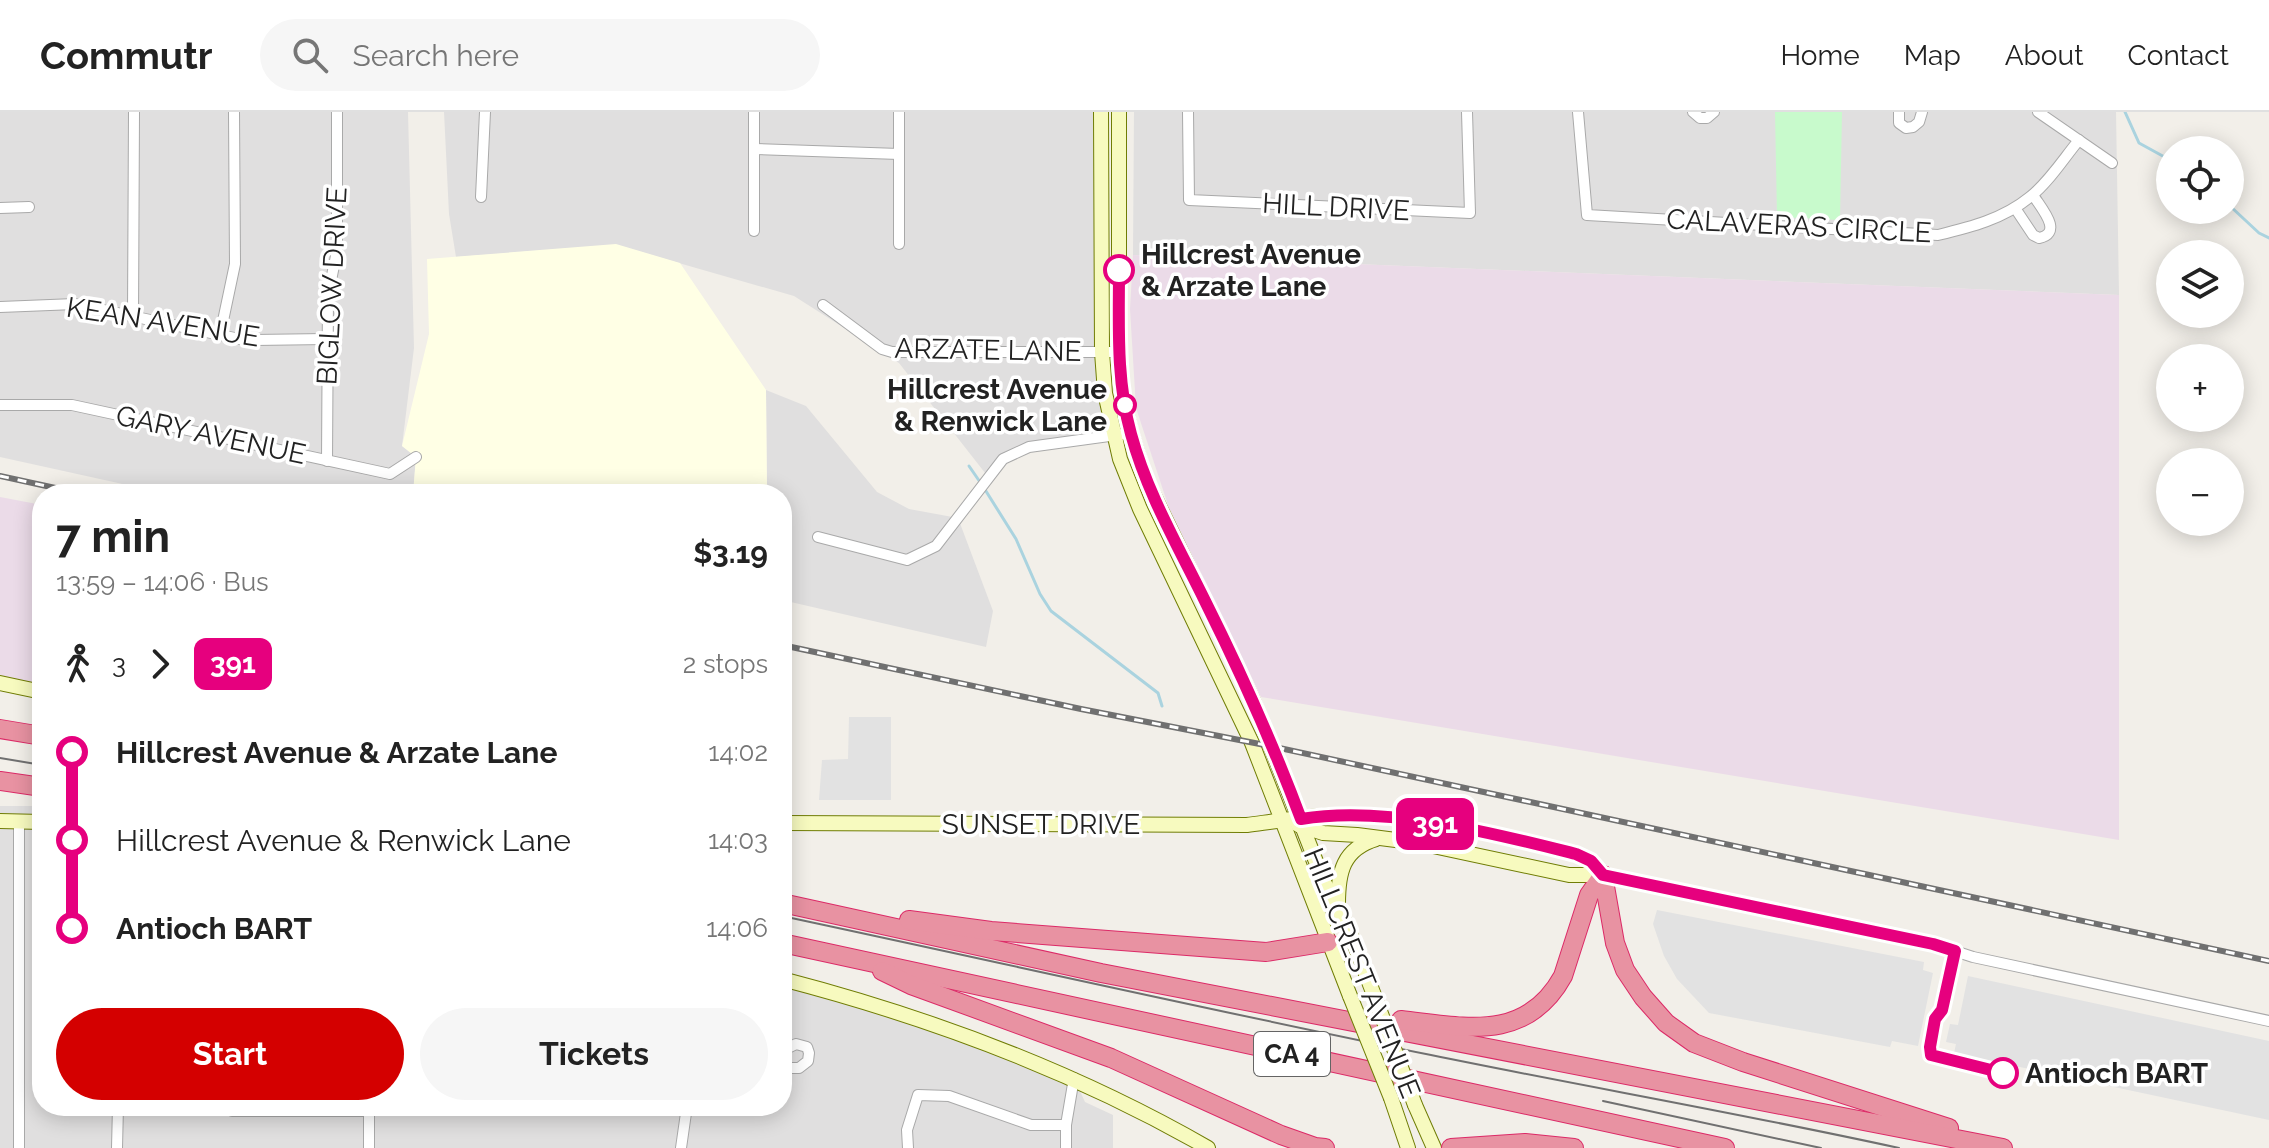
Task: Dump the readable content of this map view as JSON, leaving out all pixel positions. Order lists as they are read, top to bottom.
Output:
{
  "streets": {
    "highway": ["CA 4"],
    "main road": ["SUNSET DRIVE", "HILLCREST AVENUE"],
    "street": [
      "HILL DRIVE",
      "CALAVERAS CIRCLE",
      "BIGLOW DRIVE",
      "KEAN AVENUE",
      "ARZATE LANE",
      "GARY AVENUE"
    ]
  },
  "crossings": [
    ["BIGLOW DRIVE", "KEAN AVENUE"],
    ["BIGLOW DRIVE", "GARY AVENUE"],
    ["ARZATE LANE", "HILLCREST AVENUE"],
    ["SUNSET DRIVE", "HILLCREST AVENUE"]
  ],
  "places": ["Hillcrest Avenue & Arzate Lane", "Hillcrest Avenue & Renwick Lane", "Antioch BART"],
  "lines": ["bus line 391"],
  "page": {
    "header": "Commutr",
    "search": "Search here",
    "nav": [
      "Home",
      "Map",
      "About",
      "Contact"
    ],
    "on_map": "391",
    "map_buttons": ["+", "−"],
    "heading": ["7 min", "13:59 – 14:06 · Bus", "$3.19"],
    "legs": ["3", "391", "2 stops"],
    "list": [
      {
        "name": "Hillcrest Avenue & Arzate Lane",
        "value": "14:02"
      },
      {
        "name": "Hillcrest Avenue & Renwick Lane",
        "value": "14:03"
      },
      {
        "name": "Antioch BART",
        "value": "14:06"
      }
    ],
    "buttons": ["Start", "Tickets"]
  }
}
